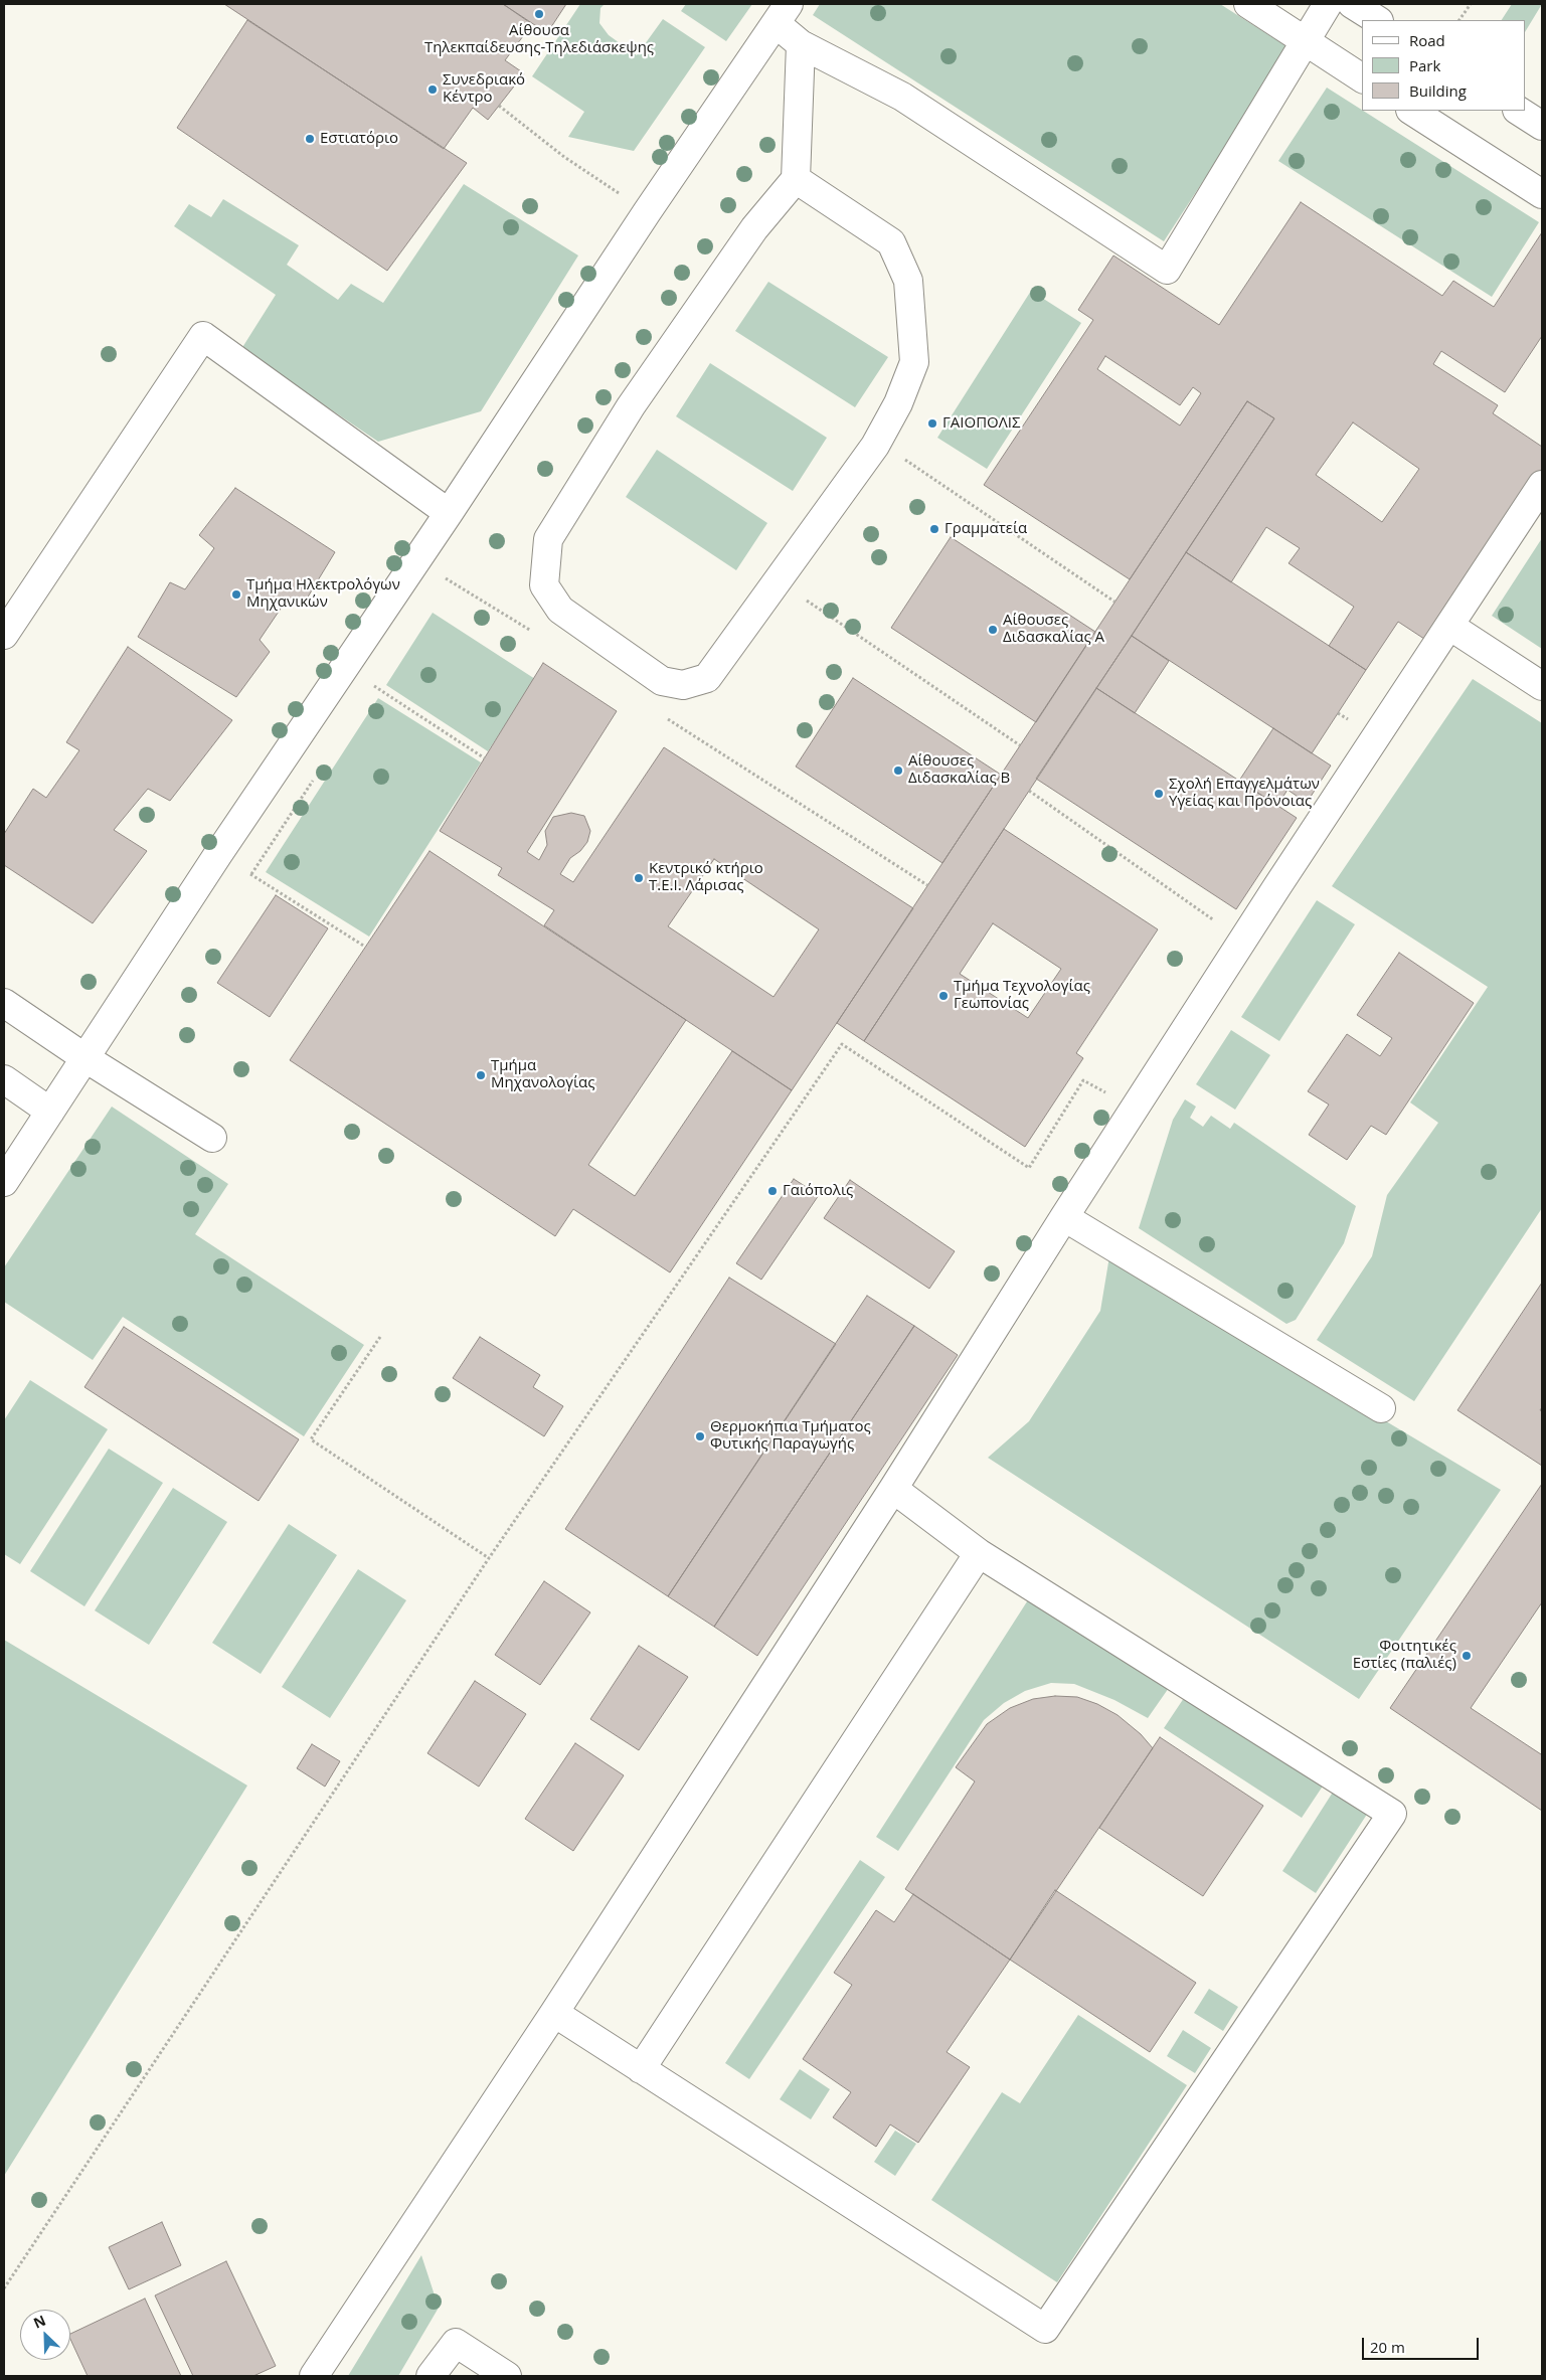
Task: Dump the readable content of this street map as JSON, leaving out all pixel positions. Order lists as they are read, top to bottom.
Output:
{
  "places": [
    "Αίθουσα Τηλεκπαίδευσης-Τηλεδιάσκεψης",
    "Συνεδριακό Κέντρο",
    "Εστιατόριο",
    "ΓΑΙΟΠΟΛΙΣ",
    "Γραμματεία",
    "Τμήμα Ηλεκτρολόγων Μηχανικών",
    "Αίθουσες Διδασκαλίας Α",
    "Αίθουσες Διδασκαλίας Β",
    "Σχολή Επαγγελμάτων Υγείας και Πρόνοιας",
    "Κεντρικό κτήριο Τ.Ε.Ι. Λάρισας",
    "Τμήμα Τεχνολογίας Γεωπονίας",
    "Τμήμα Μηχανολογίας",
    "Γαιόπολις",
    "Θερμοκήπια Τμήματος Φυτικής Παραγωγής",
    "Φοιτητικές Εστίες (παλιές)"
  ],
  "legend": ["Road", "Park", "Building"],
  "scale_bar": "20 m",
  "north": "top left"
}
